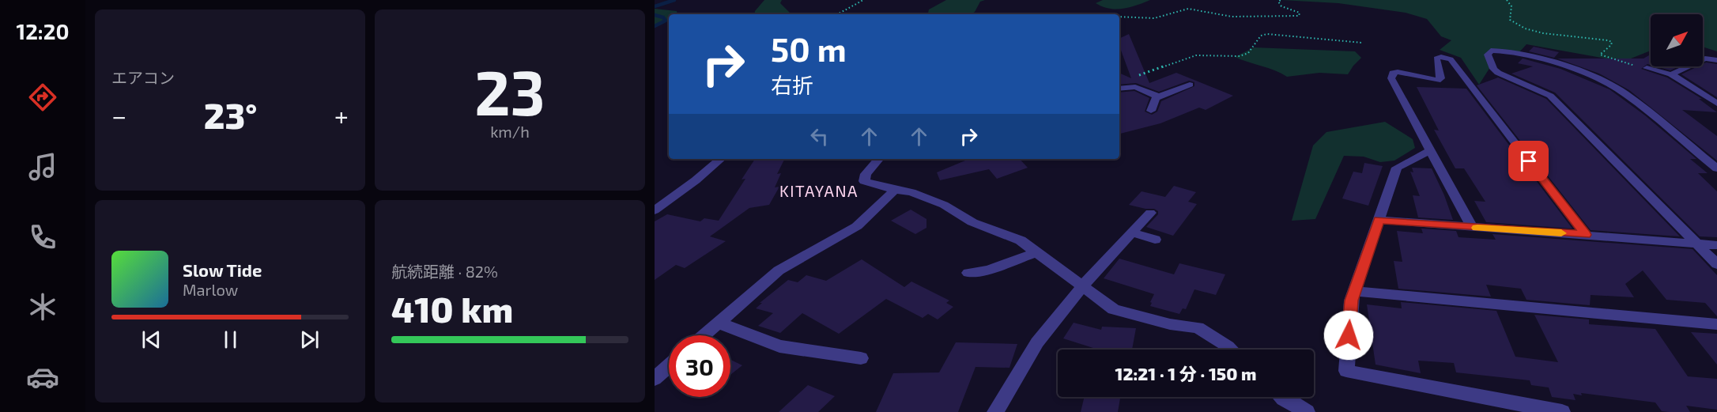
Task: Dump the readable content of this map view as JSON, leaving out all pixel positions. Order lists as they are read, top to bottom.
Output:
{
  "districts": ["KITAYANA"],
  "north": "top right",
  "page": {
    "tabs": "12:20",
    "tile": [
      "エアコン",
      ["23", "km/h"],
      ["航続距離 · 82%", "410 km"]
    ],
    "turn": ["50 m", "右折"],
    "heat": ["−", "23°", "+"],
    "song": ["Slow Tide", "Marlow"],
    "limit": "30",
    "trip": "12:21 · 1 分 · 150 m"
  }
}
